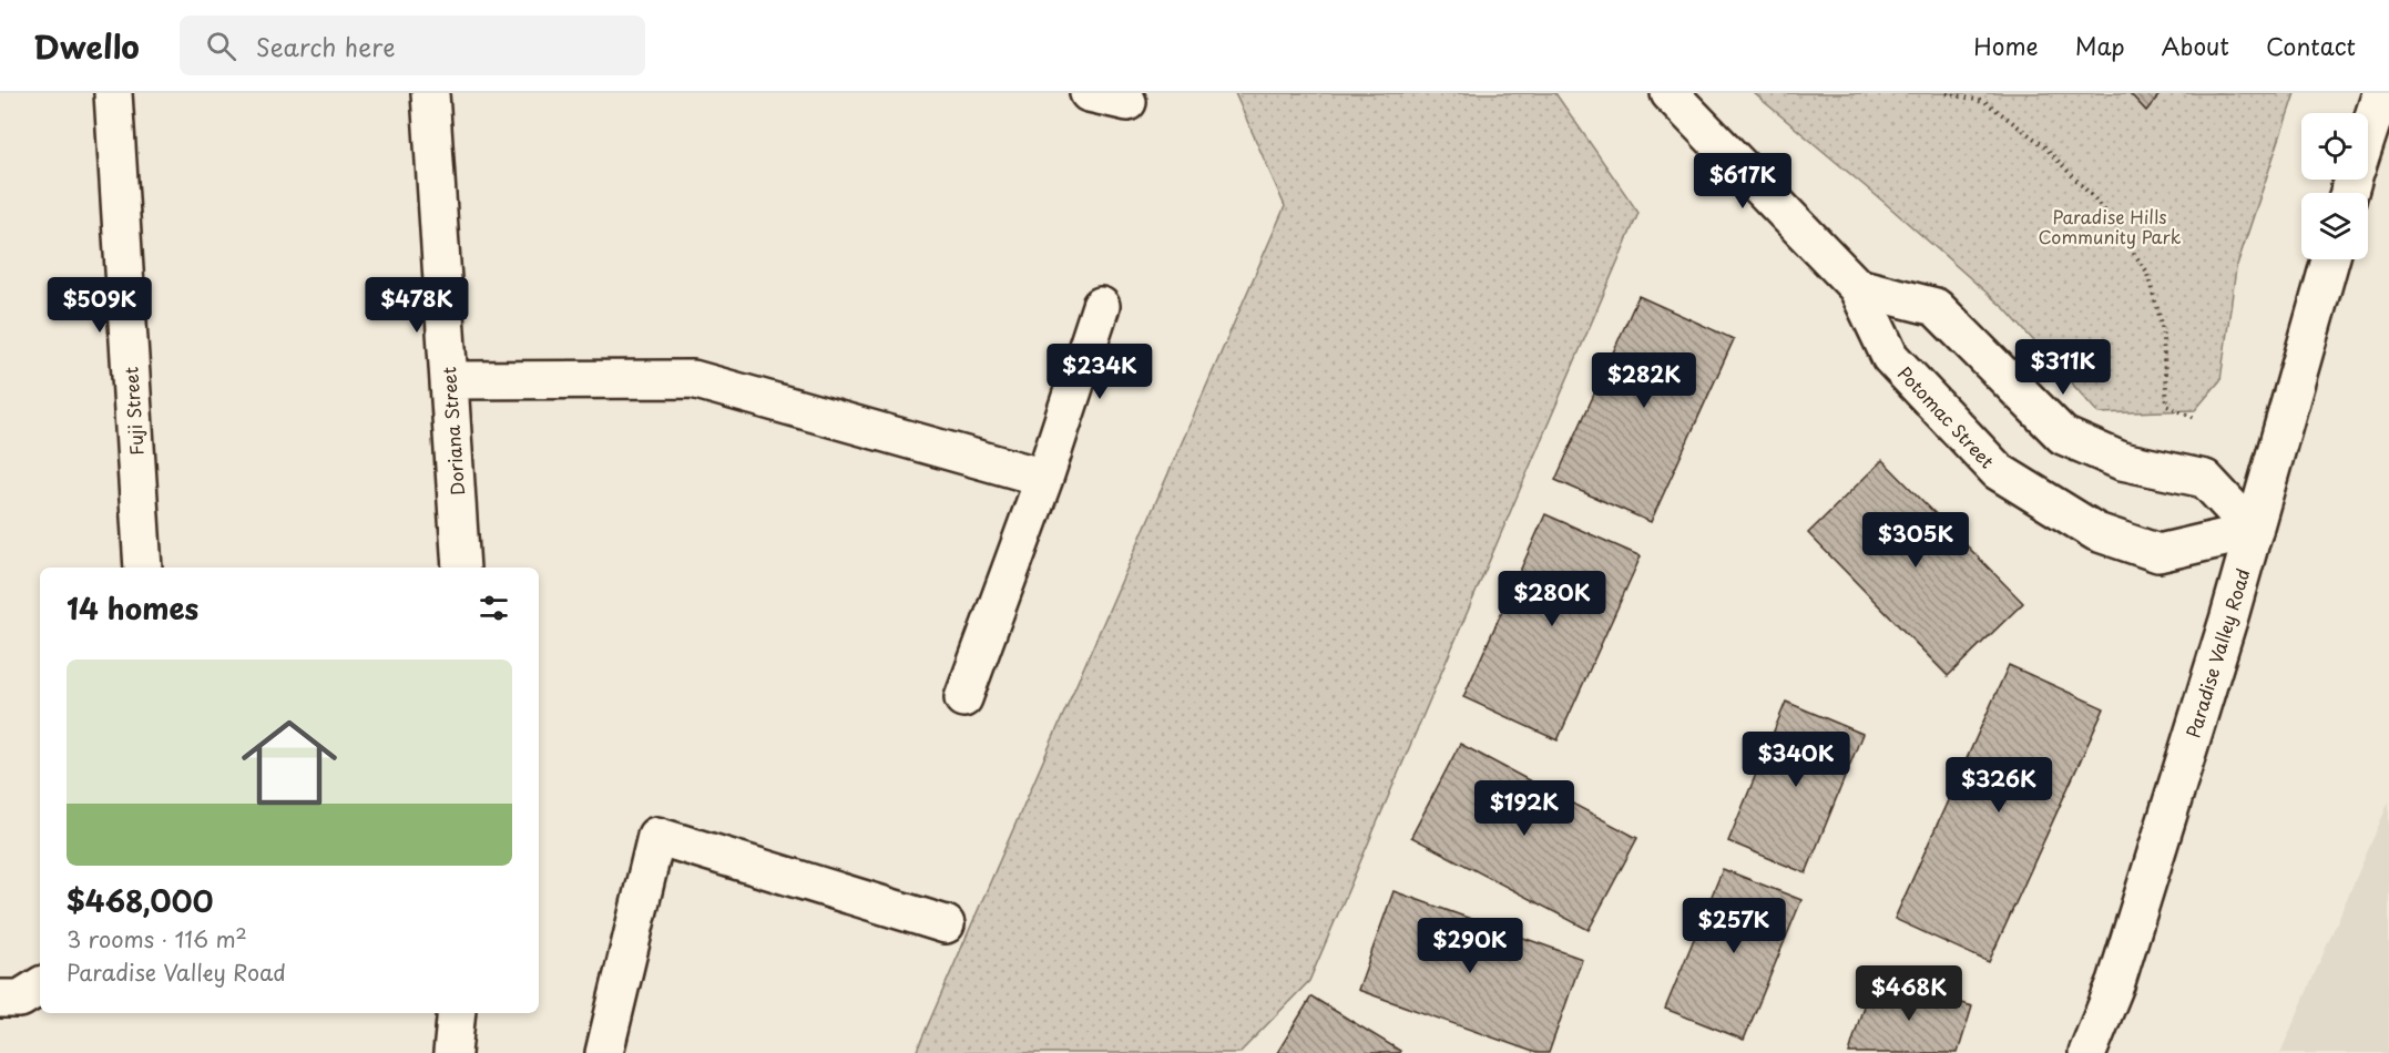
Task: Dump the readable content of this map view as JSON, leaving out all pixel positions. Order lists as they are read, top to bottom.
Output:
{
  "streets": {
    "street": [
      "Fuji Street",
      "Potomac Street",
      "Doriana Street",
      "Paradise Valley Road"
    ]
  },
  "crossings": [
    ["Potomac Street", "Paradise Valley Road"]
  ],
  "parks": ["Paradise Hills Community Park"],
  "page": {
    "header": "Dwello",
    "search": "Search here",
    "nav": [
      "Home",
      "Map",
      "About",
      "Contact"
    ],
    "price": [
      "$617K",
      "$509K",
      "$478K",
      "$311K",
      "$234K",
      "$282K",
      "$305K",
      "$280K",
      "$340K",
      "$326K",
      "$192K",
      "$257K",
      "$290K",
      "$468K"
    ],
    "heading": "14 homes",
    "list": [
      {
        "name": "$468,000",
        "note": "3 rooms · 116 m² · Paradise Valley Road"
      }
    ]
  }
}
